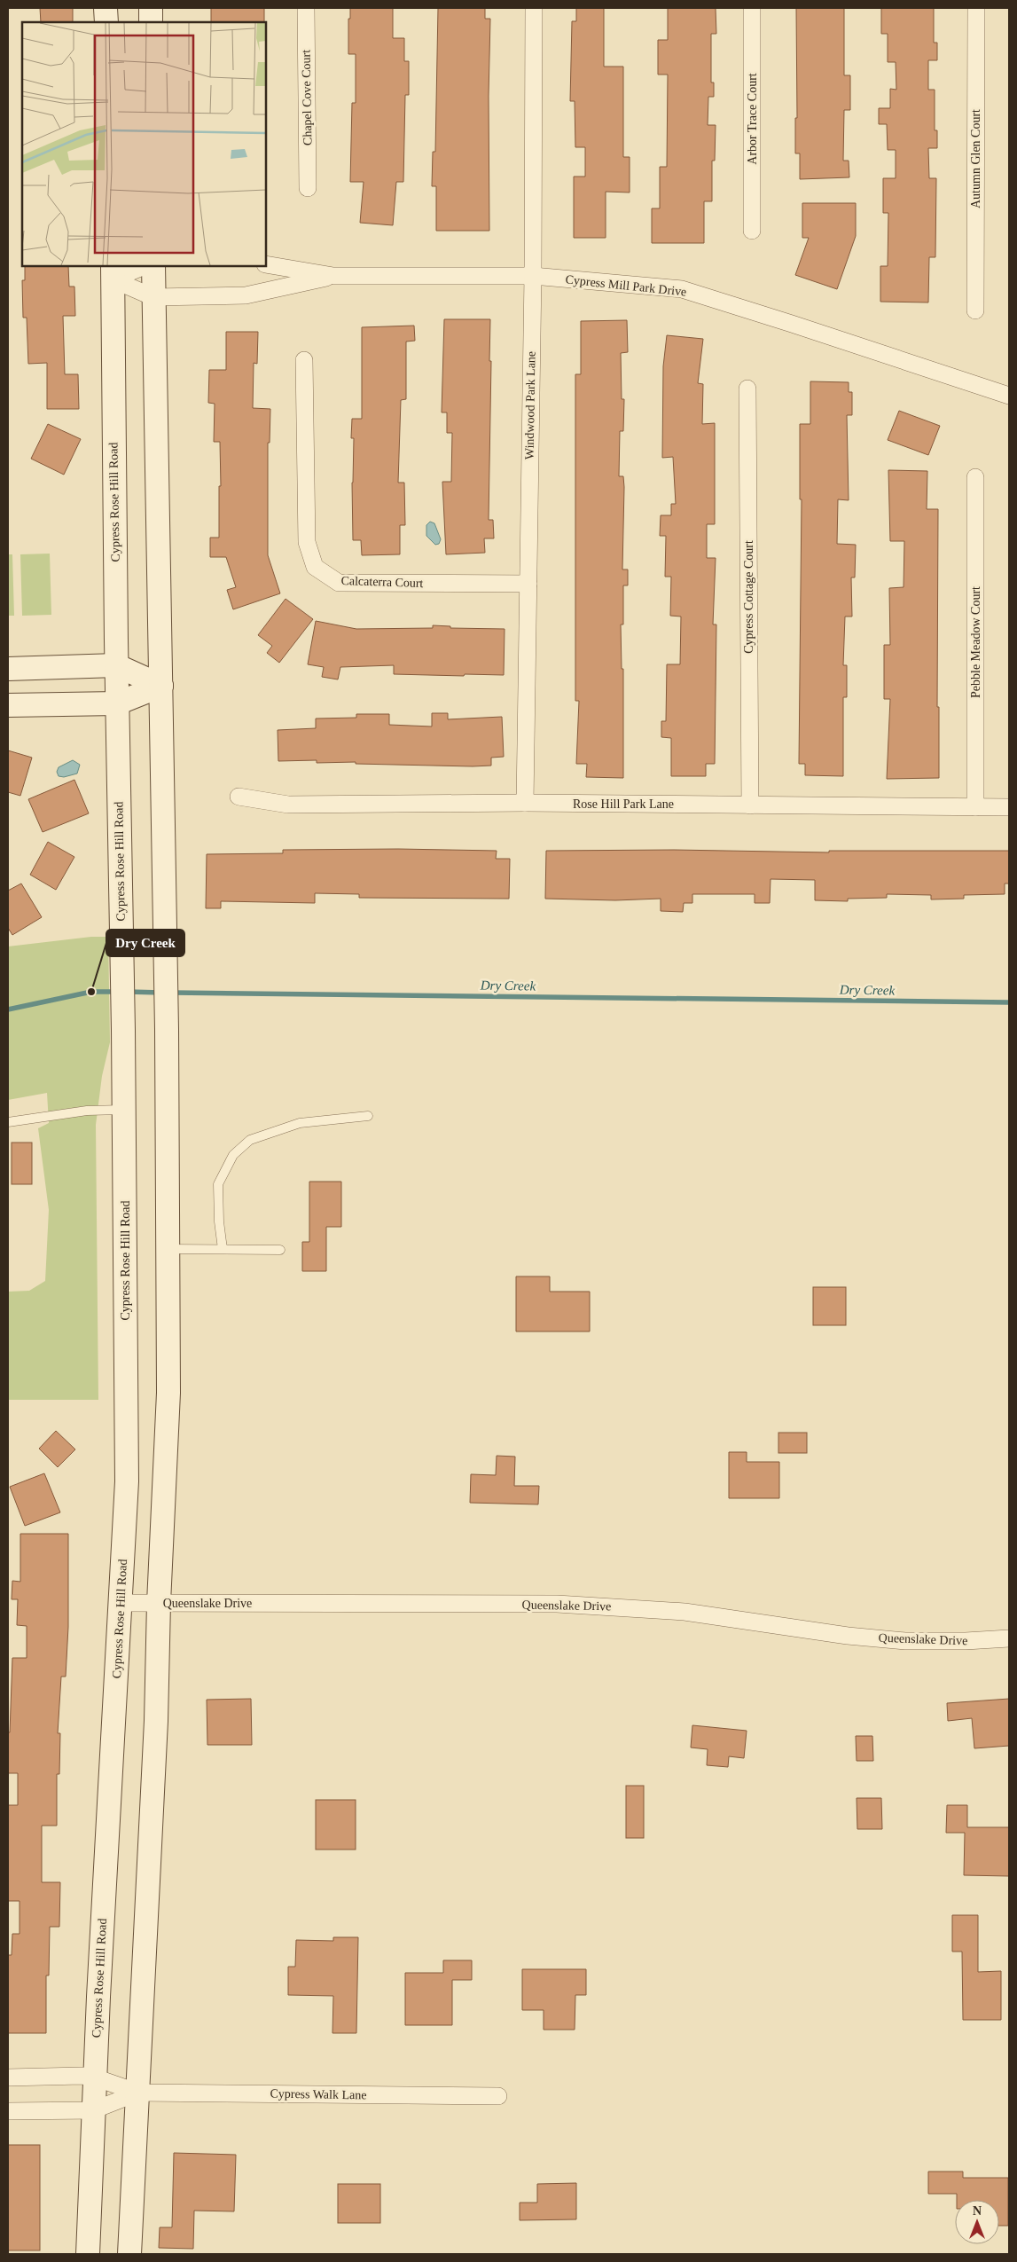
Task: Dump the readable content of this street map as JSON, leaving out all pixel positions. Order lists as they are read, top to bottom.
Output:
{
  "streets": {
    "main road": ["Cypress Rose Hill Road"],
    "street": [
      "Chapel Cove Court",
      "Arbor Trace Court",
      "Autumn Glen Court",
      "Cypress Mill Park Drive",
      "Windwood Park Lane",
      "Calcaterra Court",
      "Cypress Cottage Court",
      "Pebble Meadow Court",
      "Rose Hill Park Lane",
      "Queenslake Drive",
      "Cypress Walk Lane"
    ]
  },
  "crossings": [
    ["Cypress Mill Park Drive", "Windwood Park Lane"],
    ["Windwood Park Lane", "Calcaterra Court"],
    ["Windwood Park Lane", "Rose Hill Park Lane"],
    ["Cypress Rose Hill Road", "Queenslake Drive"],
    ["Cypress Rose Hill Road", "Cypress Walk Lane"],
    ["Cypress Cottage Court", "Rose Hill Park Lane"],
    ["Pebble Meadow Court", "Rose Hill Park Lane"]
  ],
  "water": ["Dry Creek"],
  "places": ["Dry Creek"],
  "north": "top"
}
